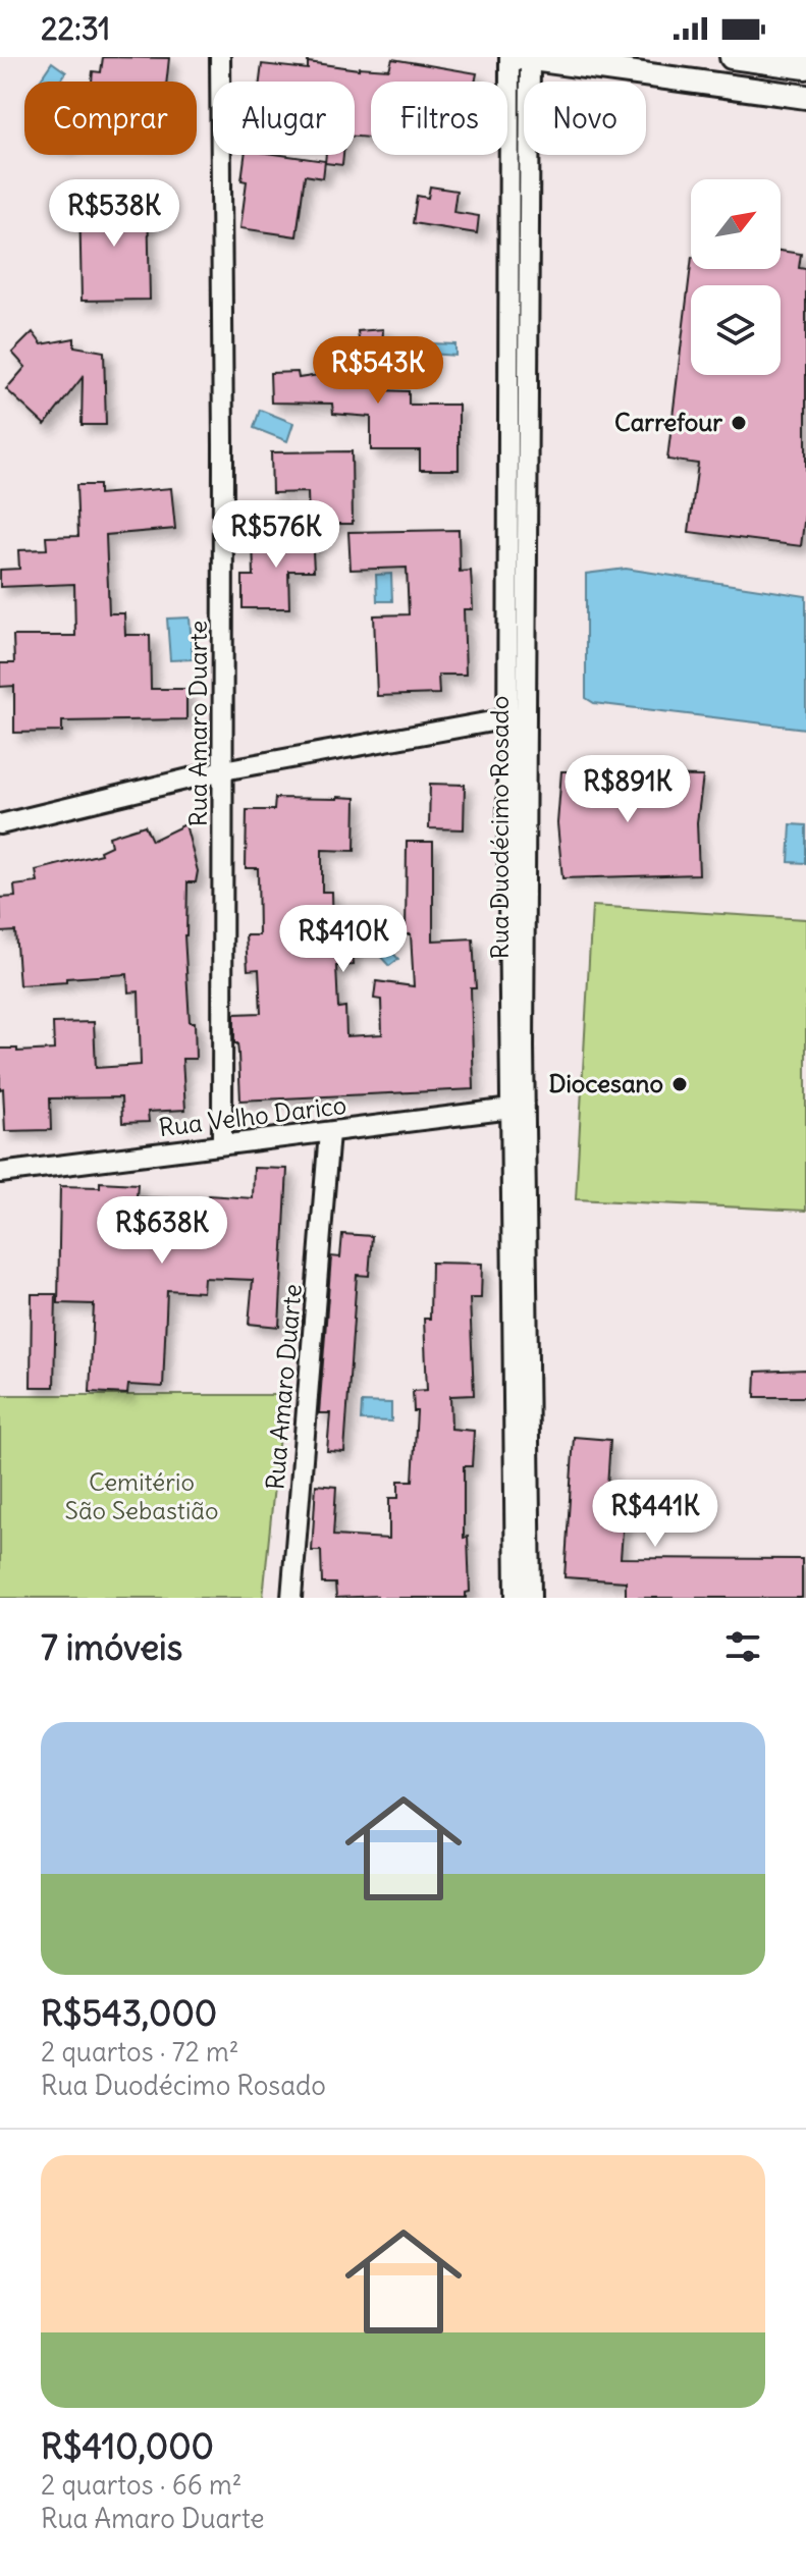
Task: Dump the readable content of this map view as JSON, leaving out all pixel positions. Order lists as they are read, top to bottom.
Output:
{
  "streets": {
    "street": ["Rua Amaro Duarte", "Rua Duodécimo Rosado", "Rua Velho Darico"]
  },
  "crossings": [
    ["Rua Amaro Duarte", "Rua Velho Darico"],
    ["Rua Duodécimo Rosado", "Rua Velho Darico"]
  ],
  "parks": ["Cemitério São Sebastião"],
  "places": ["Carrefour", "Diocesano"],
  "north": "top right",
  "page": {
    "status": "22:31",
    "chip": [
      "Comprar",
      "Alugar",
      "Filtros",
      "Novo"
    ],
    "price": [
      "R$538K",
      "R$543K",
      "R$576K",
      "R$891K",
      "R$410K",
      "R$638K",
      "R$441K"
    ],
    "heading": "7 imóveis",
    "list": [
      {
        "name": "R$543,000",
        "note": "2 quartos · 72 m² · Rua Duodécimo Rosado"
      },
      {
        "name": "R$410,000",
        "note": "2 quartos · 66 m² · Rua Amaro Duarte"
      }
    ]
  }
}
